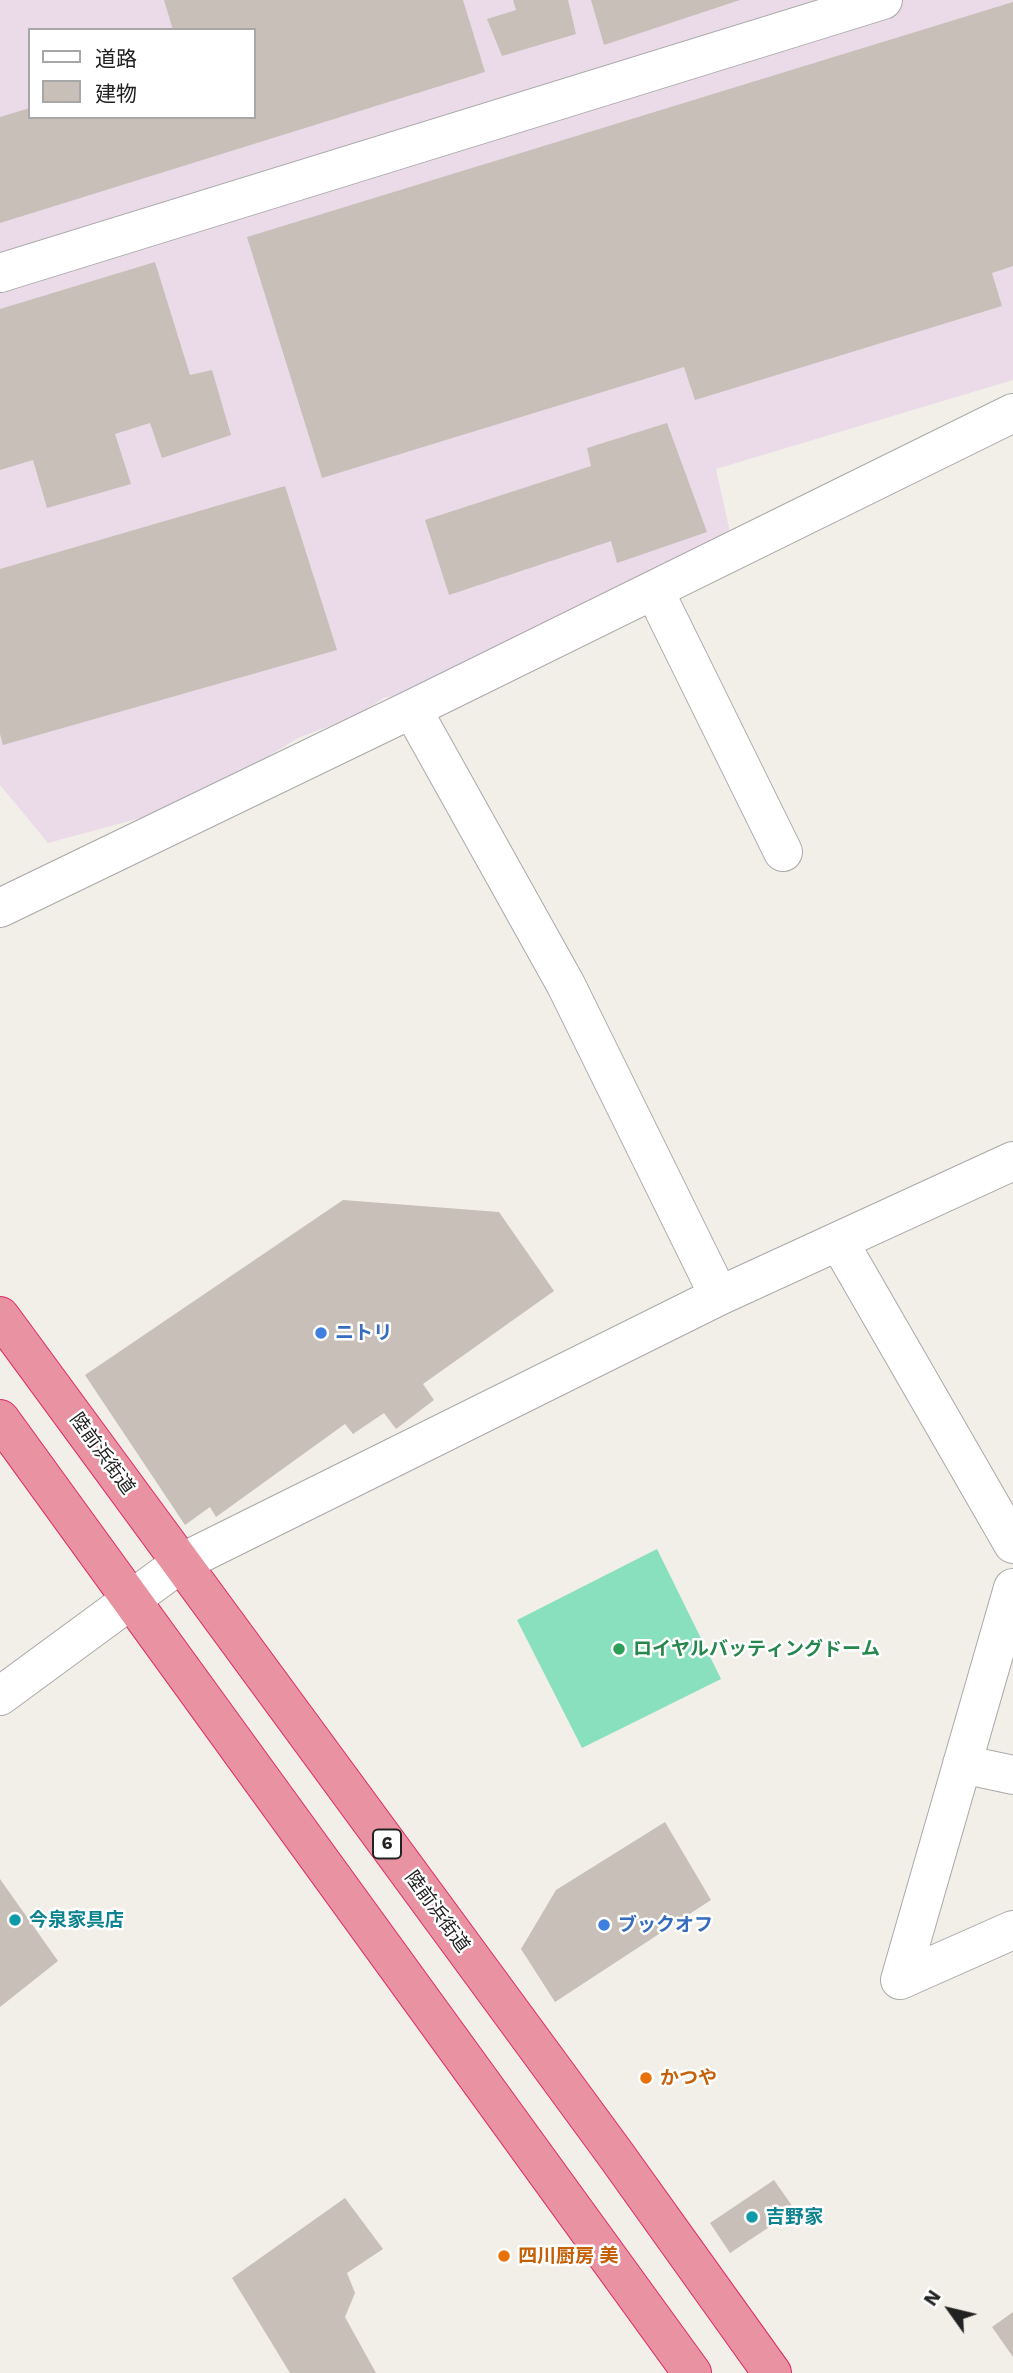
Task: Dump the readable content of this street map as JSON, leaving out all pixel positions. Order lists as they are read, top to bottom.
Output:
{
  "streets": {
    "highway": ["陸前浜街道", "6"]
  },
  "places": [
    "ニトリ",
    "ロイヤルバッティングドーム",
    "今泉家具店",
    "ブックオフ",
    "かつや",
    "吉野家",
    "四川厨房 美"
  ],
  "legend": ["道路", "建物"],
  "north": "top left"
}
